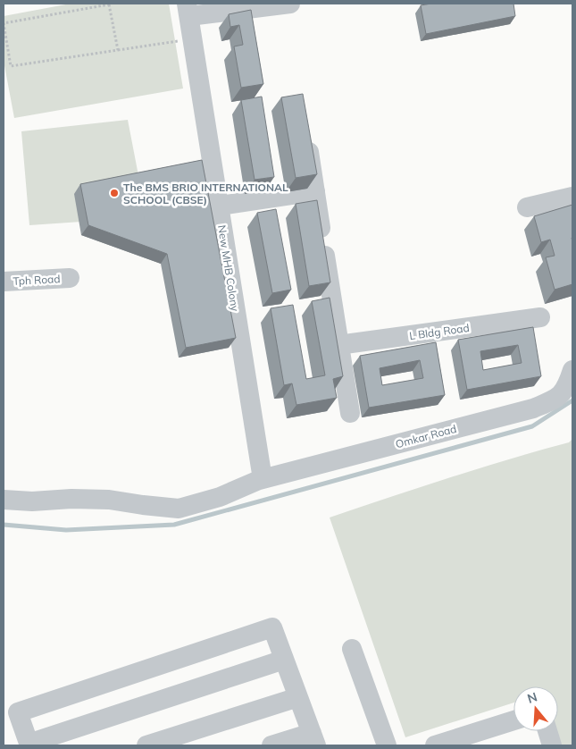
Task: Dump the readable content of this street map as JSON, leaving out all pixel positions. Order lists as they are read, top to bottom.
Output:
{
  "streets": {
    "street": [
      "New MHB Colony",
      "Tph Road",
      "L Bldg Road",
      "Omkar Road"
    ]
  },
  "crossings": [
    ["New MHB Colony", "Omkar Road"]
  ],
  "places": ["The BMS BRIO INTERNATIONAL SCHOOL (CBSE)"],
  "north": "top"
}
